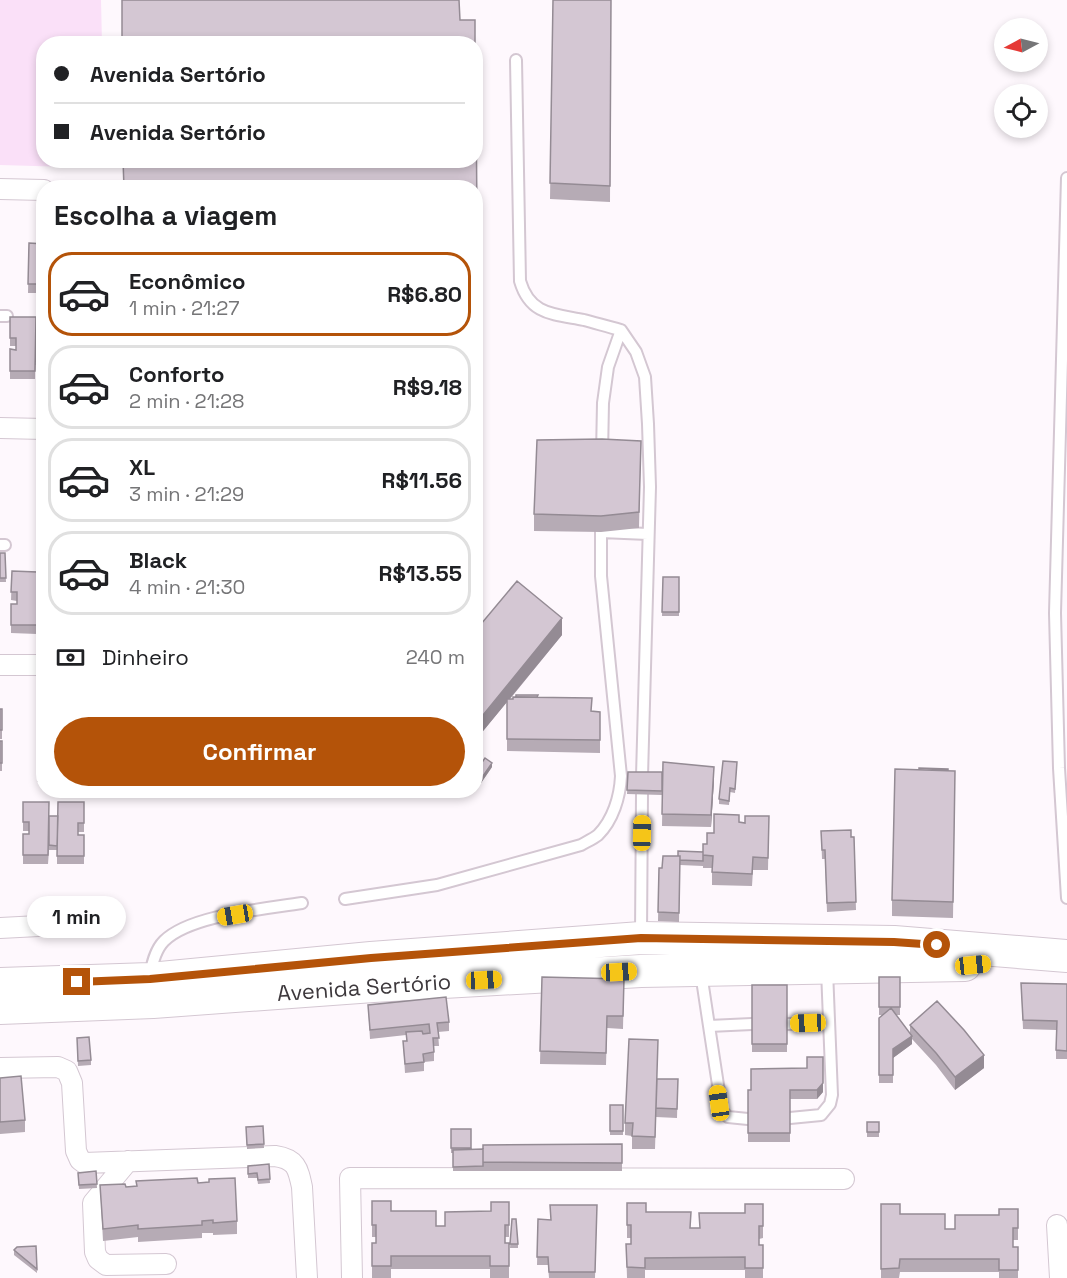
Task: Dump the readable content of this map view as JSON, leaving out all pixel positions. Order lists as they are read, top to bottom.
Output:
{
  "streets": {
    "main road": ["Avenida Sertório"]
  },
  "north": "left",
  "page": {
    "banner": ["Avenida Sertório", "Avenida Sertório"],
    "heading": "Escolha a viagem",
    "list": [
      {
        "name": "Econômico",
        "note": "1 min · 21:27",
        "value": "R$6.80"
      },
      {
        "name": "Conforto",
        "note": "2 min · 21:28",
        "value": "R$9.18"
      },
      {
        "name": "XL",
        "note": "3 min · 21:29",
        "value": "R$11.56"
      },
      {
        "name": "Black",
        "note": "4 min · 21:30",
        "value": "R$13.55"
      }
    ],
    "pay": ["Dinheiro", "240 m"],
    "buttons": "Confirmar",
    "bubble": "1 min"
  }
}
